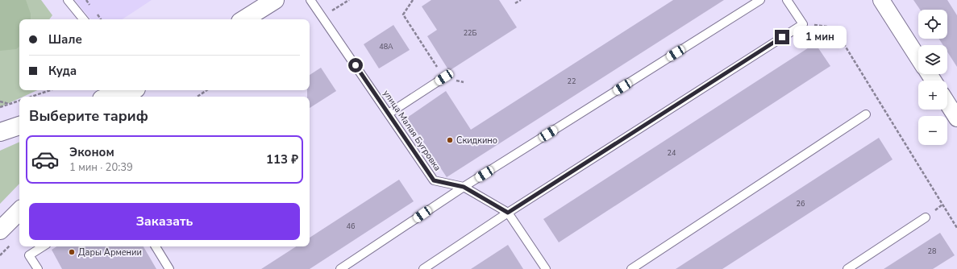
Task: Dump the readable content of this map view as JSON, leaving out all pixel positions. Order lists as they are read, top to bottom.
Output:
{
  "streets": {
    "lane": ["улица Малая Бугровка"]
  },
  "places": ["Скидкино", "Дары Армении"],
  "house_numbers": [
    "22Б",
    "48А",
    "22",
    "24",
    "26",
    "46",
    "28"
  ],
  "page": {
    "map_buttons": ["+", "−"],
    "banner": ["Шале", "Куда"],
    "bubble": "1 мин",
    "heading": "Выберите тариф",
    "list": [
      {
        "name": "Эконом",
        "note": "1 мин · 20:39",
        "value": "113 ₽"
      }
    ],
    "buttons": "Заказать"
  }
}
